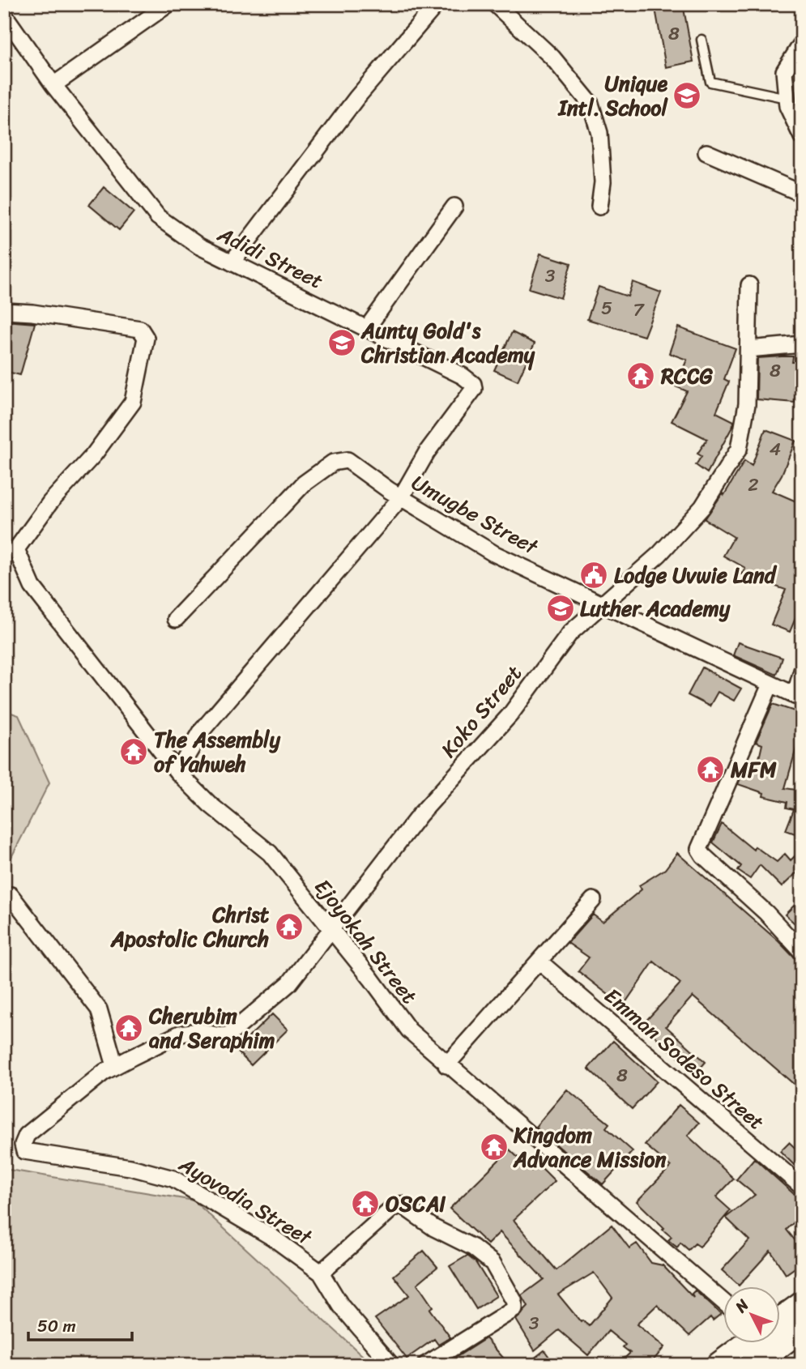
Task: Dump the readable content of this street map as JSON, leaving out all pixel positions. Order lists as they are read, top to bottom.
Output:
{
  "streets": {
    "street": [
      "Adidi Street",
      "Umugbe Street",
      "Koko Street",
      "Ejoyokah Street",
      "Emman Sodeso Street",
      "Ayovodia Street"
    ]
  },
  "crossings": [
    ["Adidi Street", "Umugbe Street"],
    ["Umugbe Street", "Koko Street"],
    ["Koko Street", "Ejoyokah Street"],
    ["Koko Street", "Ayovodia Street"]
  ],
  "places": {
    "school or university": ["Unique Intl. School", "Aunty Gold's Christian Academy", "Luther Academy"],
    "temple": [
      "RCCG",
      "The Assembly of Yahweh",
      "MFM",
      "Christ Apostolic Church",
      "Cherubim and Seraphim",
      "Kingdom Advance Mission",
      "OSCAI"
    ],
    "public building": ["Lodge Uvwie Land"]
  },
  "house_numbers": [
    "8",
    "3",
    "5",
    "7",
    "8",
    "4",
    "2",
    "8",
    "3"
  ],
  "scale_bar": "50 m",
  "north": "top left"
}
